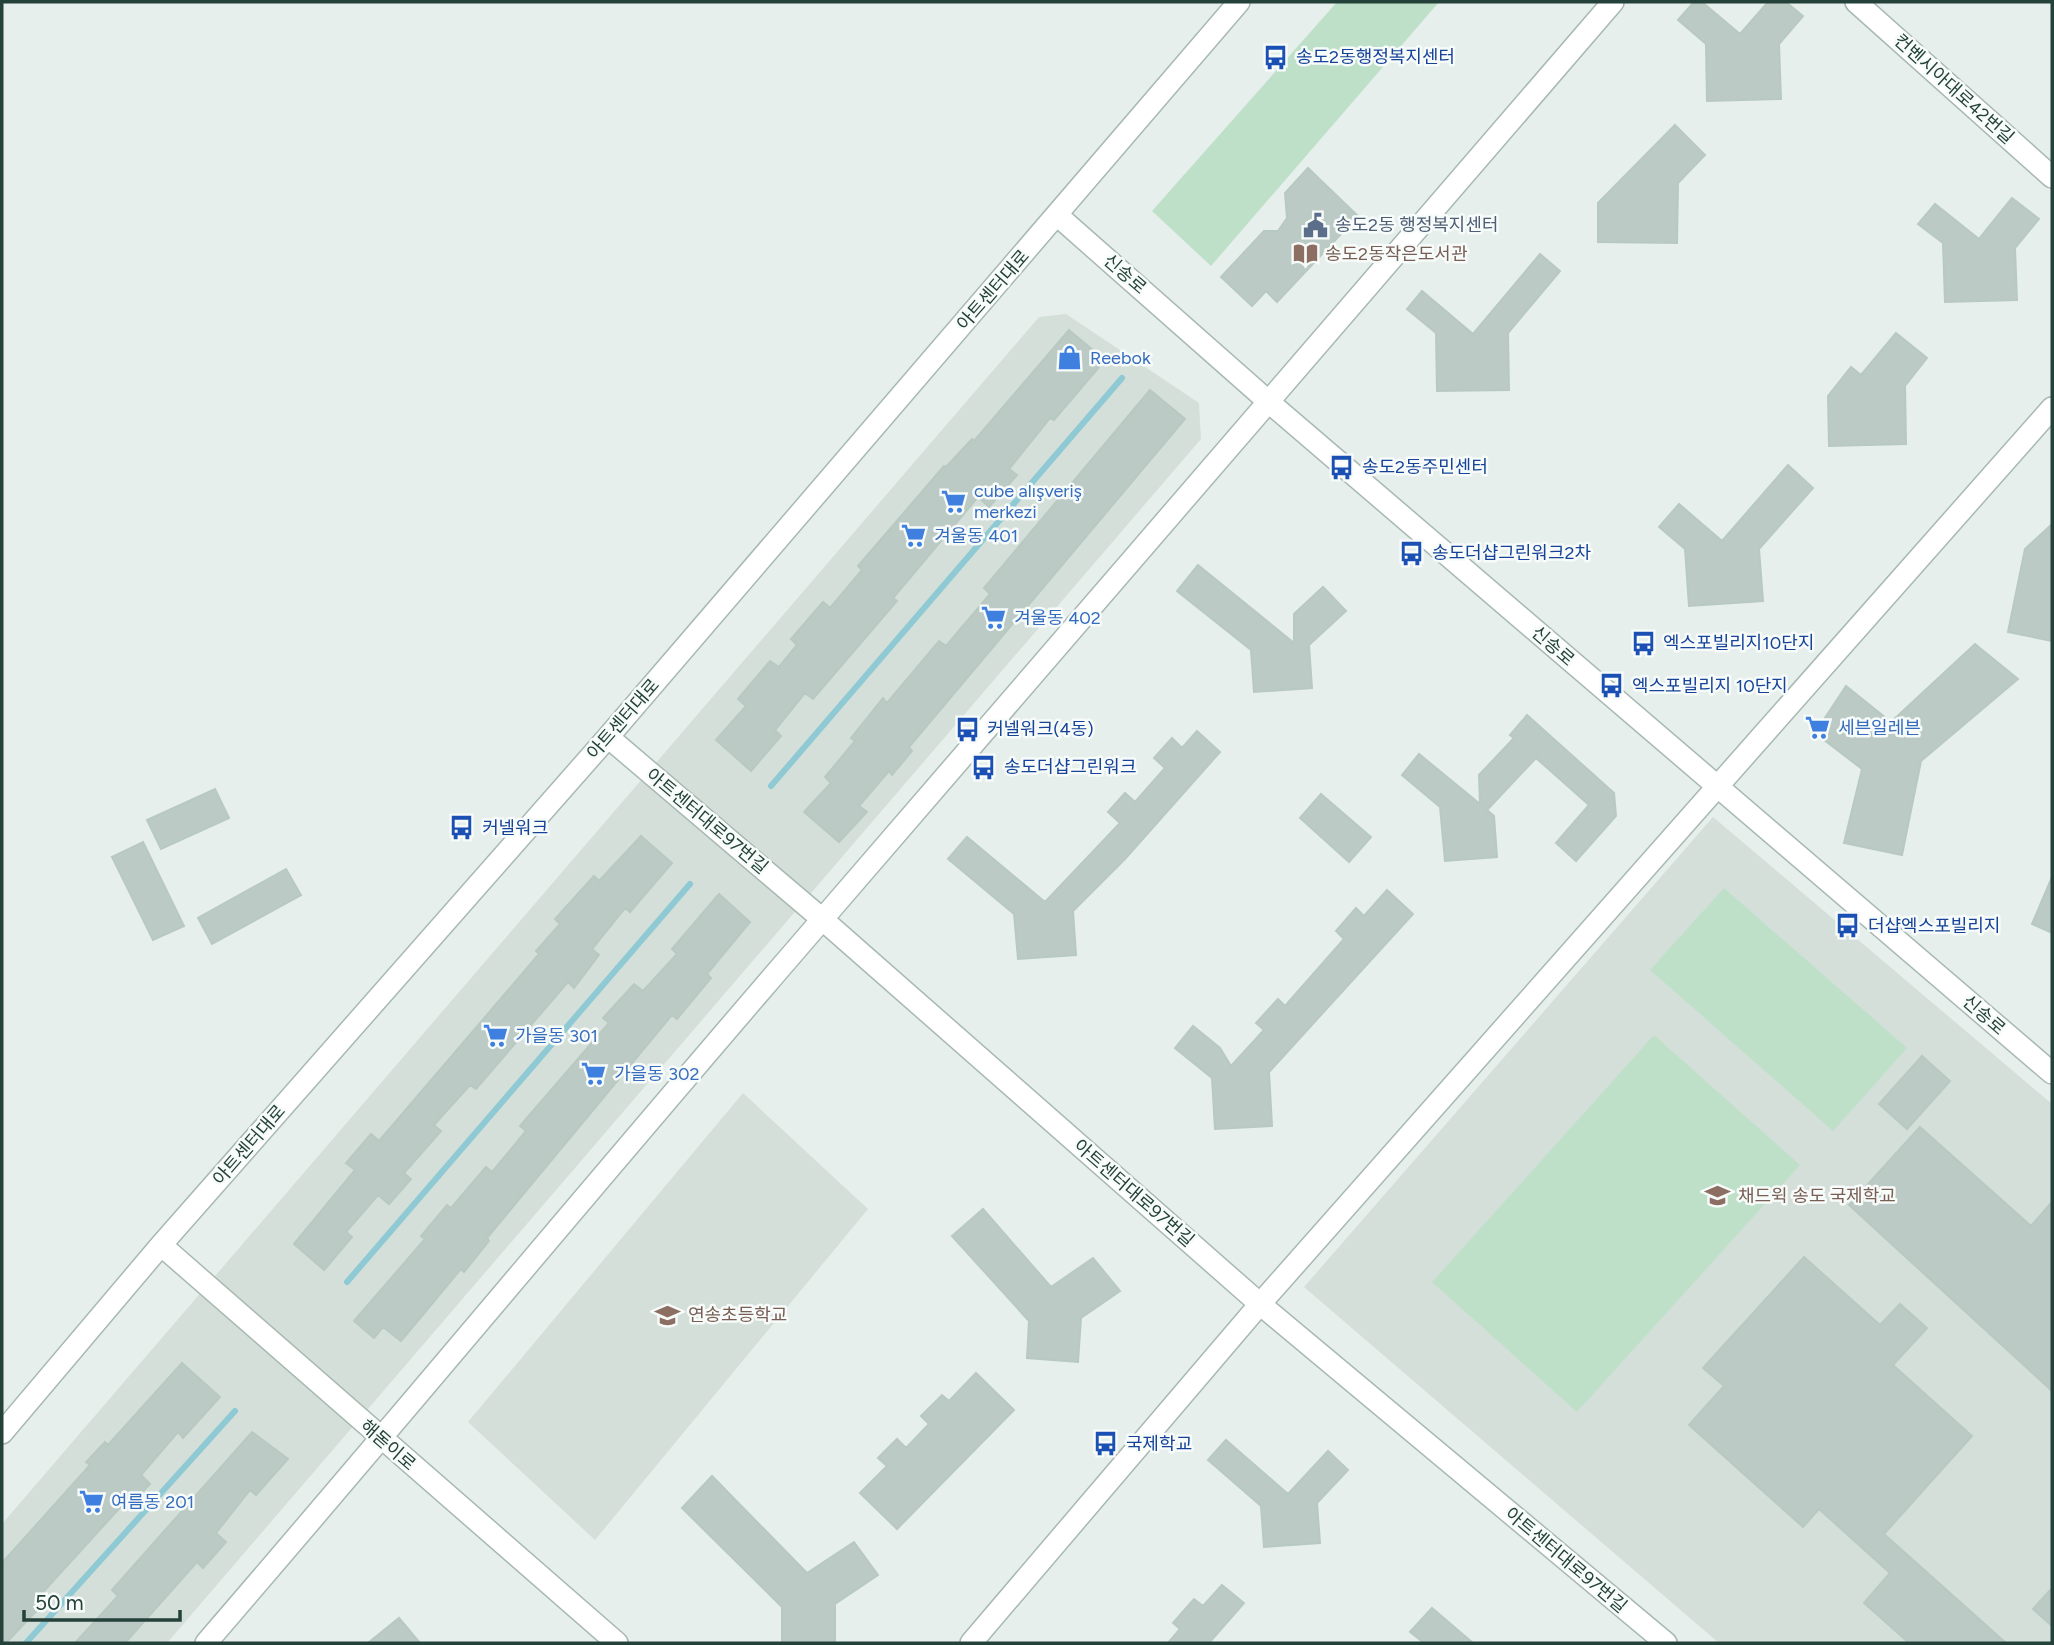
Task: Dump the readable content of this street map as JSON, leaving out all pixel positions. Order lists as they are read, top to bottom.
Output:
{
  "streets": {
    "street": [
      "컨벤시아대로42번길",
      "신송로",
      "아트센터대로",
      "아트센터대로97번길",
      "해돋이로"
    ]
  },
  "crossings": [
    ["신송로", "아트센터대로"],
    ["아트센터대로", "아트센터대로97번길"],
    ["아트센터대로", "해돋이로"]
  ],
  "places": {
    "bus stop": [
      "송도2동행정복지센터",
      "송도2동주민센터",
      "송도더샵그린워크2차",
      "엑스포빌리지10단지",
      "엑스포빌리지 10단지",
      "커넬워크(4동)",
      "송도더샵그린워크",
      "커넬워크",
      "더샵엑스포빌리지",
      "국제학교"
    ],
    "public building": ["송도2동 행정복지센터"],
    "library": ["송도2동작은도서관"],
    "shop": ["Reebok"],
    "supermarket": [
      "cube alışveriş merkezi",
      "겨울동 401",
      "겨울동 402",
      "세븐일레븐",
      "가을동 301",
      "가을동 302",
      "여름동 201"
    ],
    "school or university": ["채드윅 송도 국제학교", "연송초등학교"]
  },
  "scale_bar": "50 m"
}
